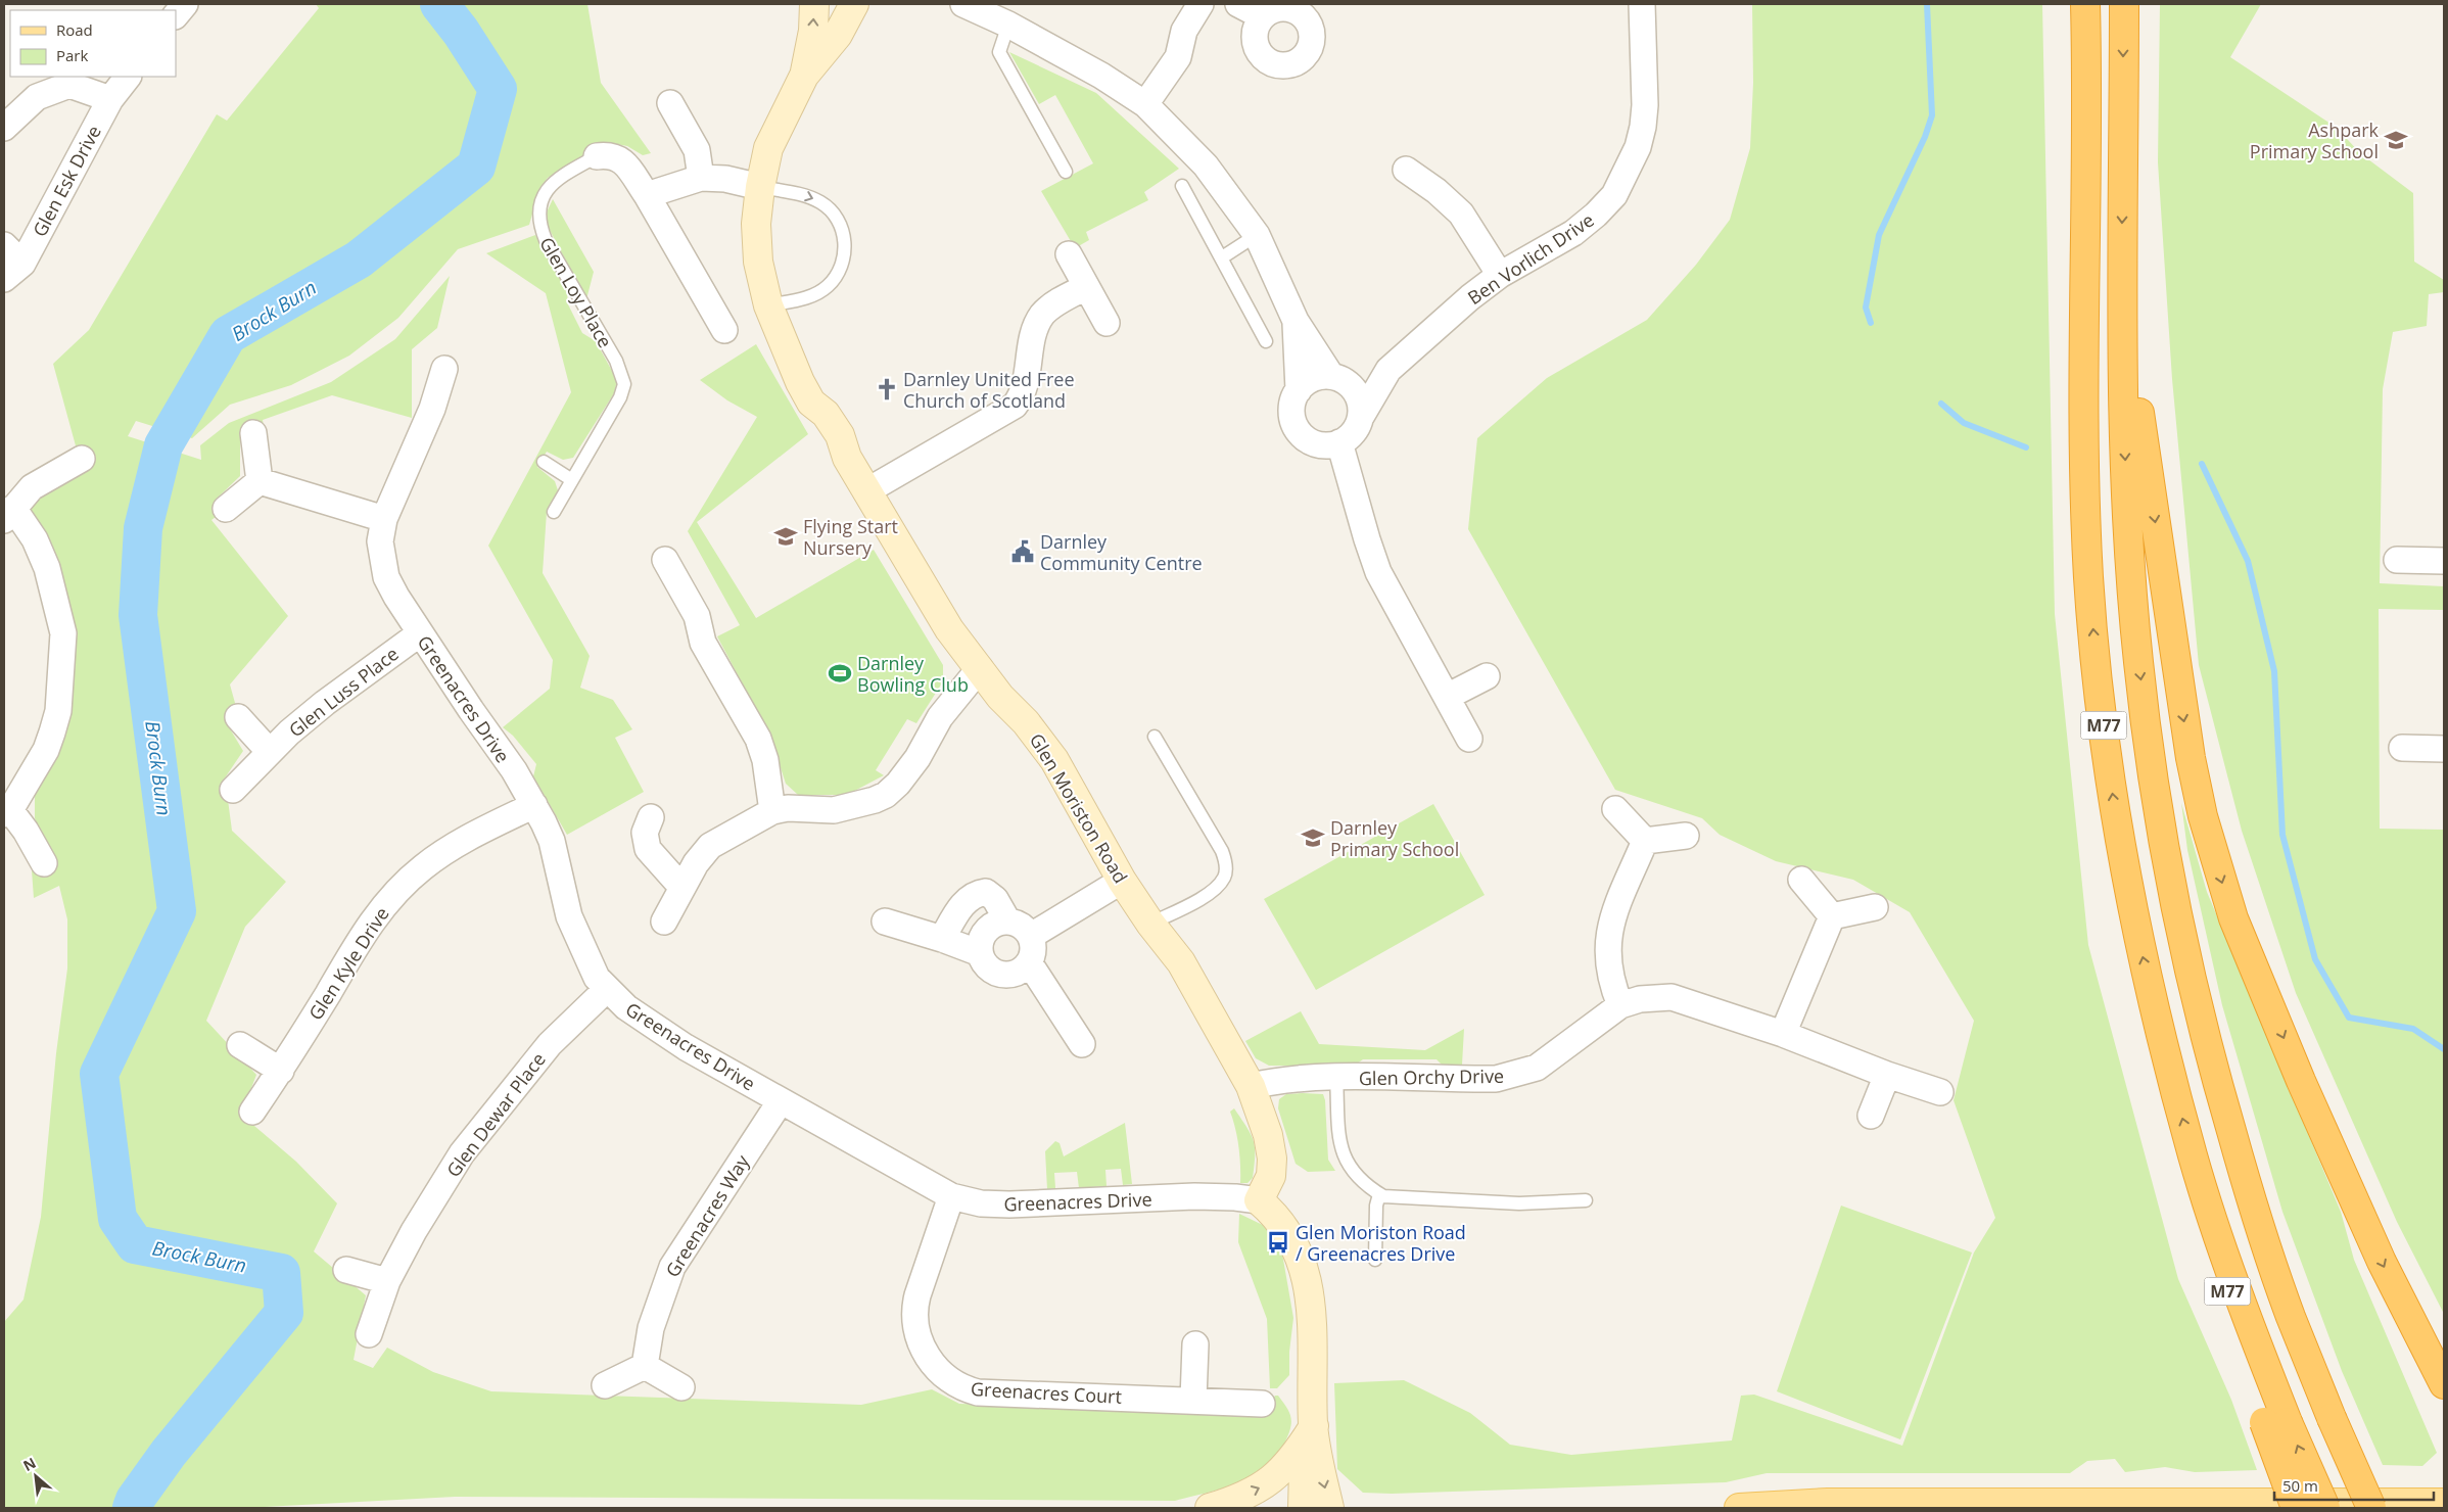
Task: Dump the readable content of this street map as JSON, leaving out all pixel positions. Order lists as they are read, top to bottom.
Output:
{
  "streets": {
    "highway": ["M77"],
    "street": [
      "Glen Esk Drive",
      "Ben Vorlich Drive",
      "Glen Loy Place",
      "Glen Luss Place",
      "Greenacres Drive",
      "Glen Moriston Road",
      "Glen Kyle Drive",
      "Glen Orchy Drive",
      "Glen Dewar Place",
      "Greenacres Way",
      "Greenacres Court"
    ]
  },
  "crossings": [
    ["Glen Luss Place", "Greenacres Drive"],
    ["Greenacres Drive", "Glen Moriston Road"],
    ["Greenacres Drive", "Glen Kyle Drive"],
    ["Greenacres Drive", "Glen Dewar Place"],
    ["Greenacres Drive", "Greenacres Way"],
    ["Greenacres Drive", "Greenacres Court"],
    ["Glen Moriston Road", "Glen Orchy Drive"]
  ],
  "water": ["Brock Burn"],
  "places": {
    "school or university": ["Ashpark Primary School", "Flying Start Nursery", "Darnley Primary School"],
    "church": ["Darnley United Free Church of Scotland"],
    "public building": ["Darnley Community Centre"],
    "sports": ["Darnley Bowling Club"],
    "bus stop": ["Glen Moriston Road / Greenacres Drive"]
  },
  "legend": ["Road", "Park"],
  "scale_bar": "50 m",
  "north": "top left"
}
